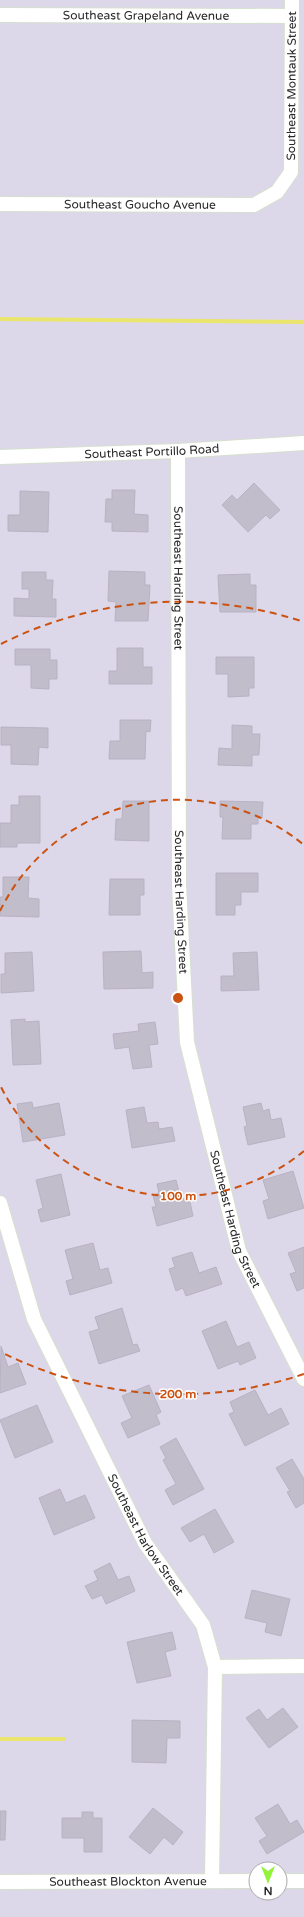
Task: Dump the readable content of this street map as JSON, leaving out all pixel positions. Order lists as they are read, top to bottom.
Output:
{
  "streets": {
    "street": [
      "Southeast Grapeland Avenue",
      "Southeast Montauk Street",
      "Southeast Goucho Avenue",
      "Southeast Portillo Road",
      "Southeast Harding Street",
      "Southeast Harlow Street",
      "Southeast Blockton Avenue"
    ]
  },
  "crossings": [
    ["Southeast Grapeland Avenue", "Southeast Montauk Street"],
    ["Southeast Montauk Street", "Southeast Goucho Avenue"],
    ["Southeast Portillo Road", "Southeast Harding Street"],
    ["Southeast Harlow Street", "Southeast Blockton Avenue"]
  ],
  "north": "bottom",
  "rings": ["100 m", "200 m"]
}
